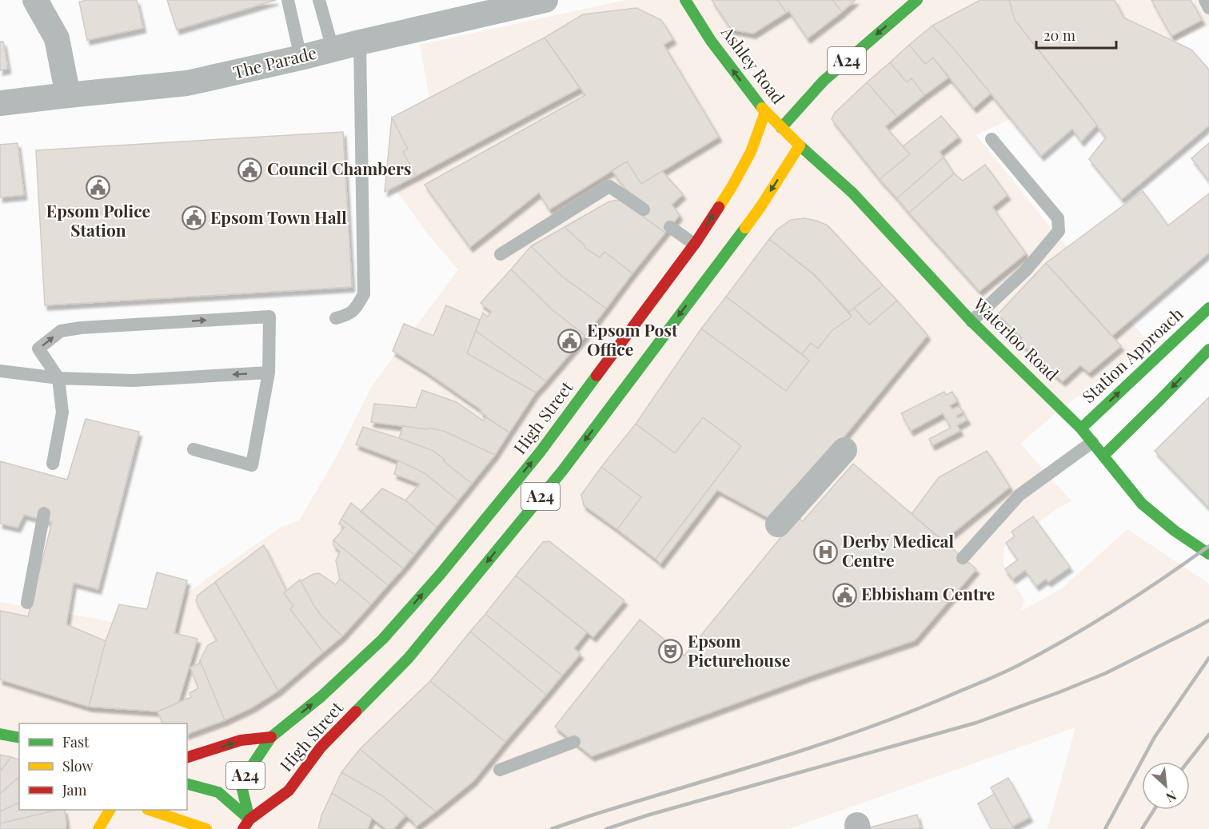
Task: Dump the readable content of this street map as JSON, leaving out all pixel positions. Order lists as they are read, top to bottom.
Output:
{
  "streets": {
    "main road": [
      "A24",
      "Ashley Road",
      "Waterloo Road",
      "Station Approach",
      "High Street"
    ],
    "street": ["The Parade"]
  },
  "crossings": [
    ["A24", "Ashley Road"],
    ["A24", "High Street"],
    ["Ashley Road", "Waterloo Road"],
    ["Ashley Road", "High Street"],
    ["Waterloo Road", "Station Approach"],
    ["Waterloo Road", "High Street"]
  ],
  "one_way": ["Ashley Road"],
  "places": {
    "public building": [
      "Council Chambers",
      "Epsom Police Station",
      "Epsom Town Hall",
      "Epsom Post Office",
      "Ebbisham Centre"
    ],
    "hospital": ["Derby Medical Centre"],
    "theatre": ["Epsom Picturehouse"]
  },
  "legend": ["Fast", "Slow", "Jam"],
  "scale_bar": "20 m",
  "north": "bottom right"
}
